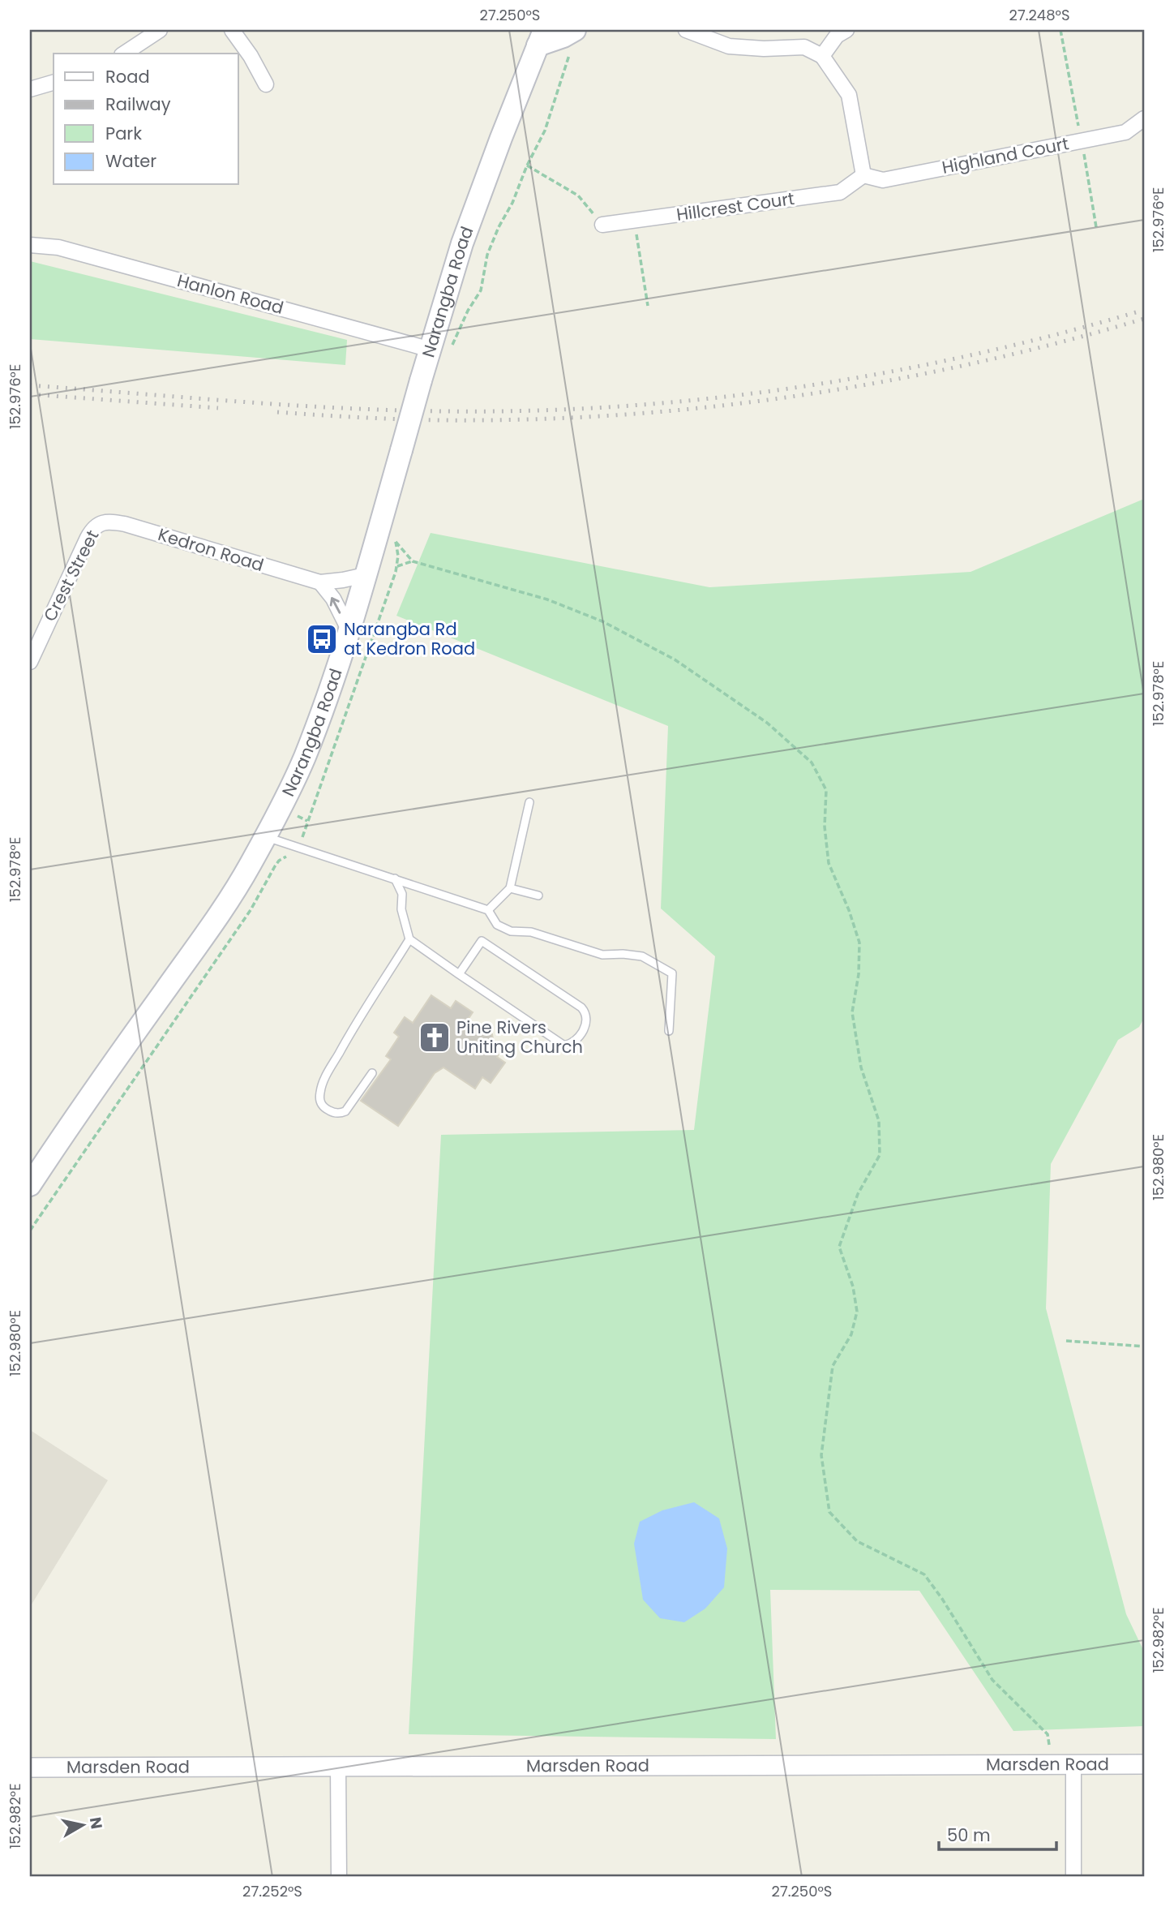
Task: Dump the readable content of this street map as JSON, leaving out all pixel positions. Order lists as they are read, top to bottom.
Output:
{
  "streets": {
    "main road": ["Narangba Road"],
    "street": [
      "Highland Court",
      "Hillcrest Court",
      "Hanlon Road",
      "Kedron Road",
      "Crest Street",
      "Marsden Road"
    ]
  },
  "crossings": [
    ["Highland Court", "Hillcrest Court"],
    ["Narangba Road", "Hanlon Road"],
    ["Narangba Road", "Kedron Road"],
    ["Kedron Road", "Crest Street"]
  ],
  "places": {
    "bus stop": ["Narangba Rd at Kedron Road"],
    "church": ["Pine Rivers Uniting Church"]
  },
  "legend": [
    "Road",
    "Railway",
    "Park",
    "Water"
  ],
  "scale_bar": "50 m",
  "north": "right",
  "coordinates": [
    "27.250°S",
    "27.248°S",
    "152.976°E",
    "152.978°E",
    "152.980°E",
    "152.982°E",
    "27.252°S"
  ]
}
